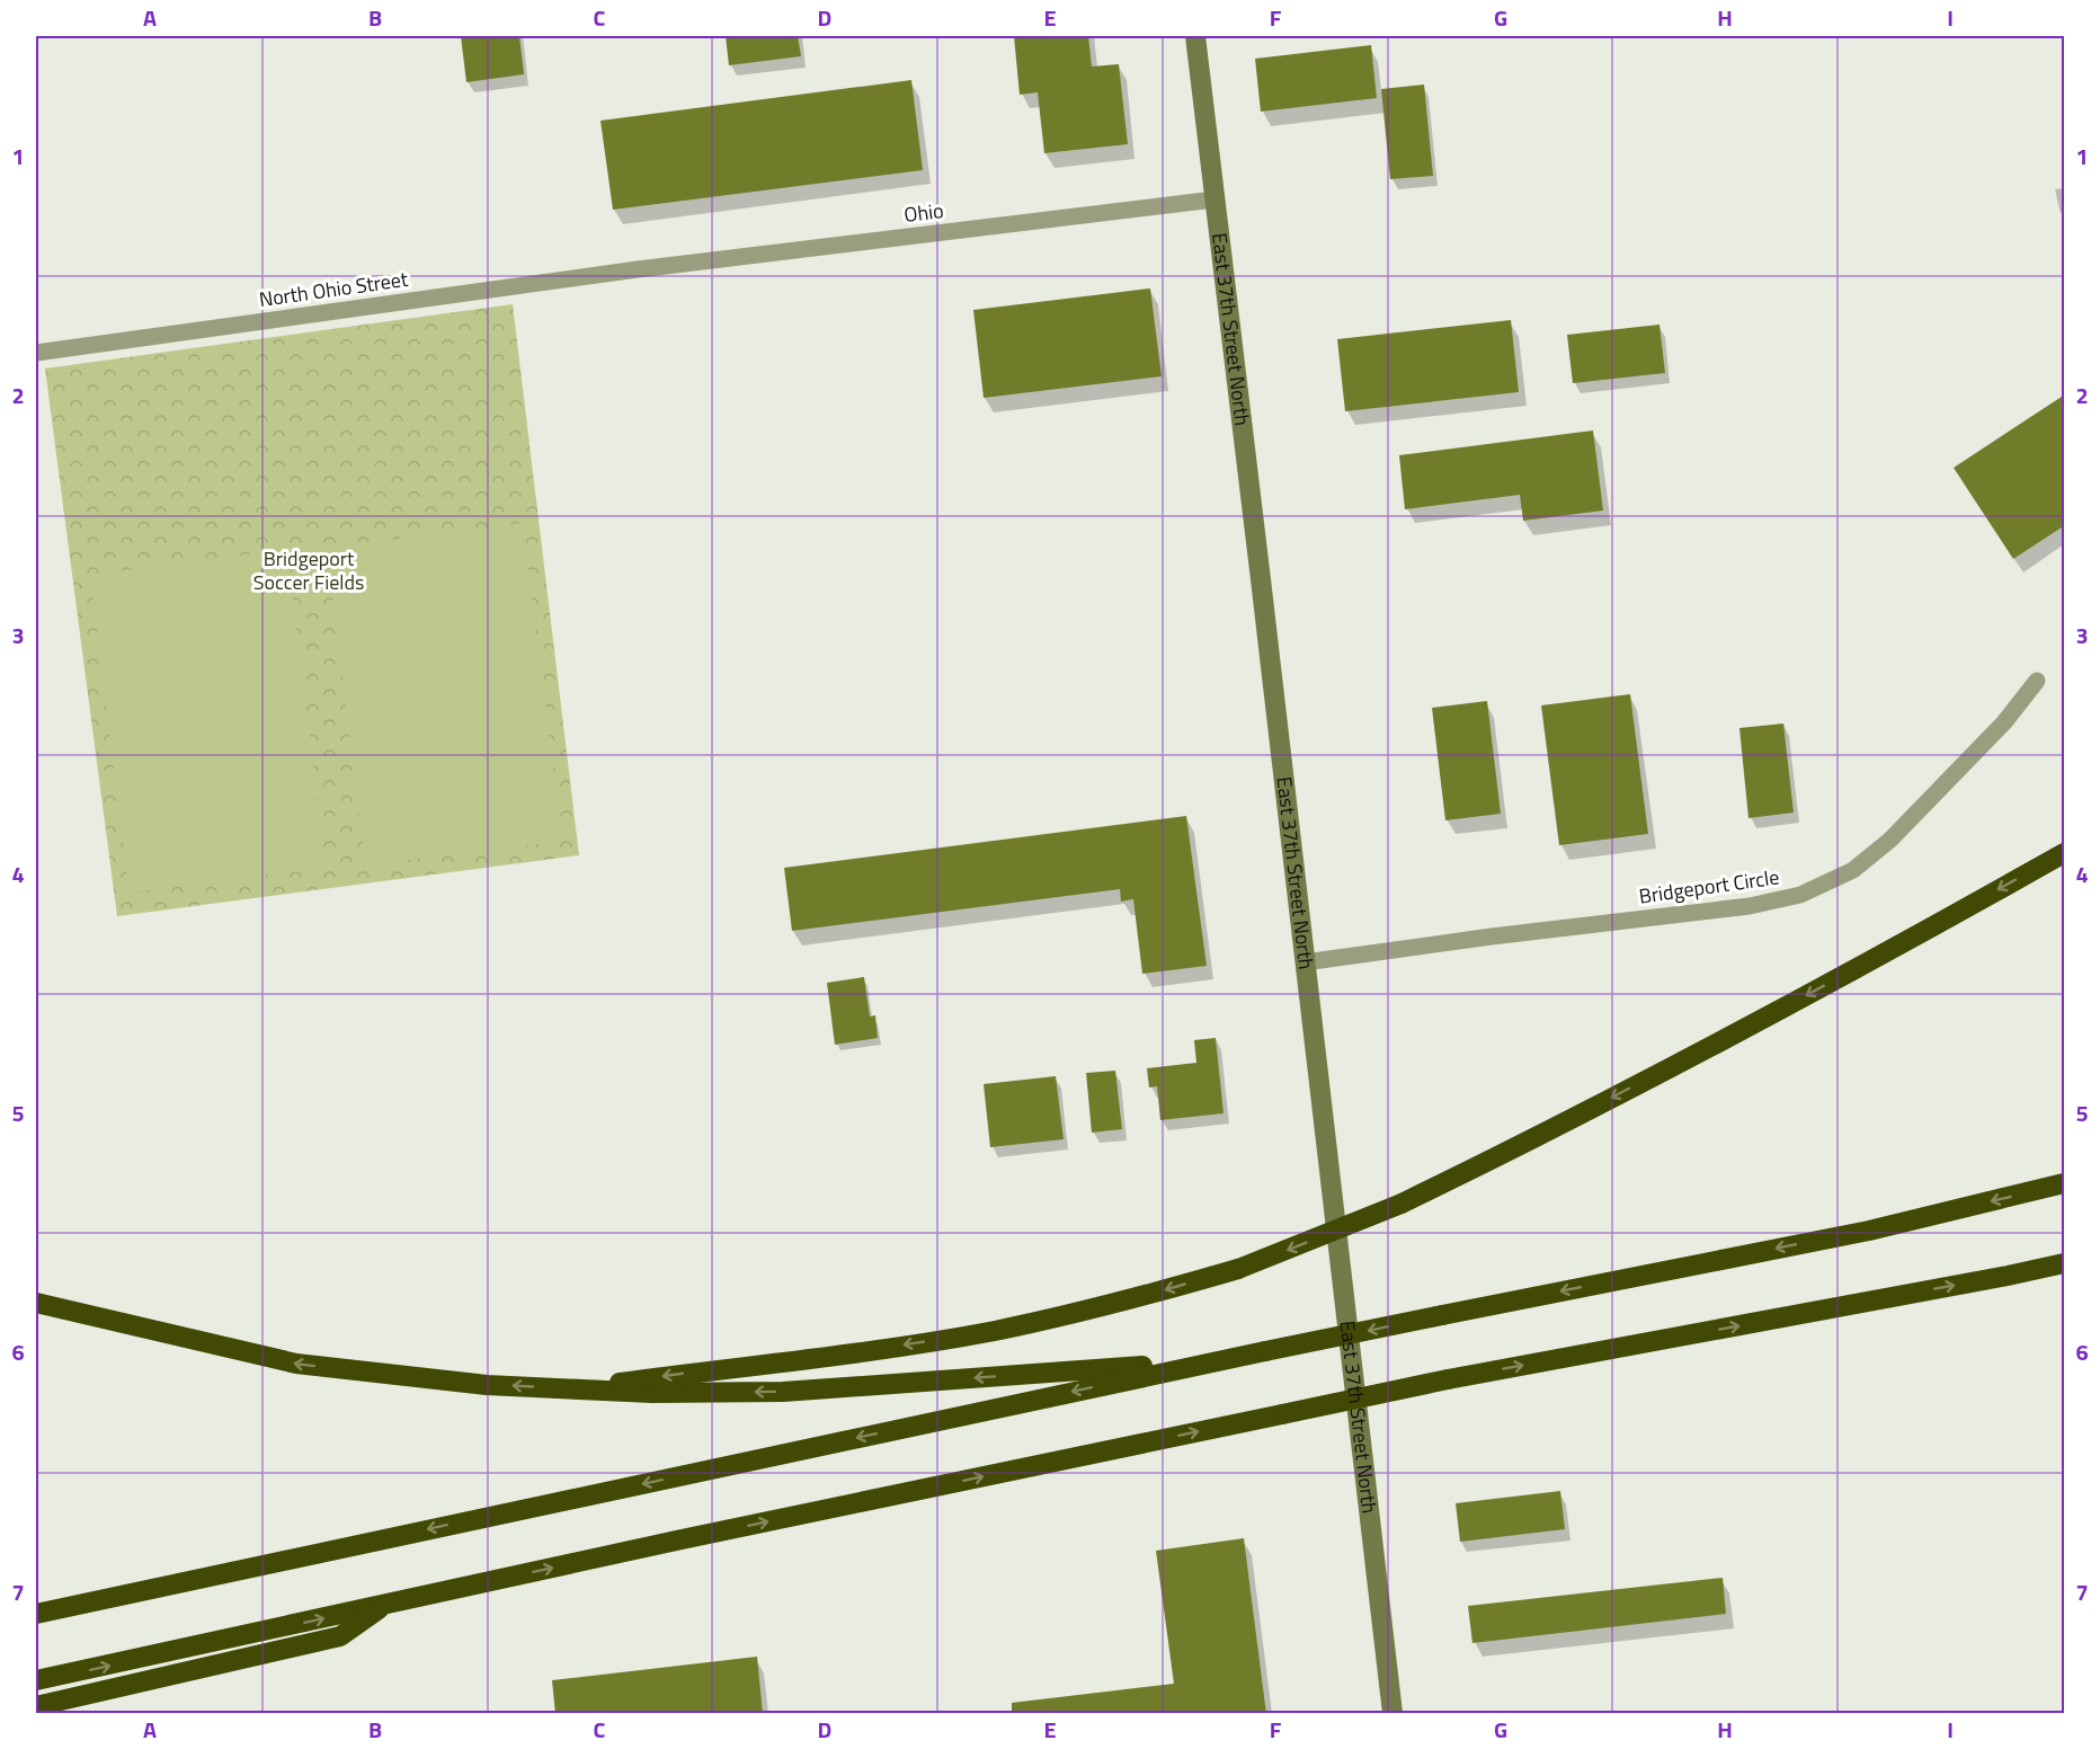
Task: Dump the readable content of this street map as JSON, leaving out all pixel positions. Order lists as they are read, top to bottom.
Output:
{
  "streets": {
    "main road": ["East 37th Street North"],
    "street": ["Ohio", "North Ohio Street", "Bridgeport Circle"]
  },
  "crossings": [
    ["Ohio", "North Ohio Street"],
    ["Ohio", "East 37th Street North"],
    ["East 37th Street North", "Bridgeport Circle"]
  ],
  "parks": ["Bridgeport Soccer Fields"],
  "grid": {
    "columns": [
      "A",
      "B",
      "C",
      "D",
      "E",
      "F",
      "G",
      "H",
      "I"
    ],
    "rows": [
      "1",
      "2",
      "3",
      "4",
      "5",
      "6",
      "7"
    ]
  }
}
